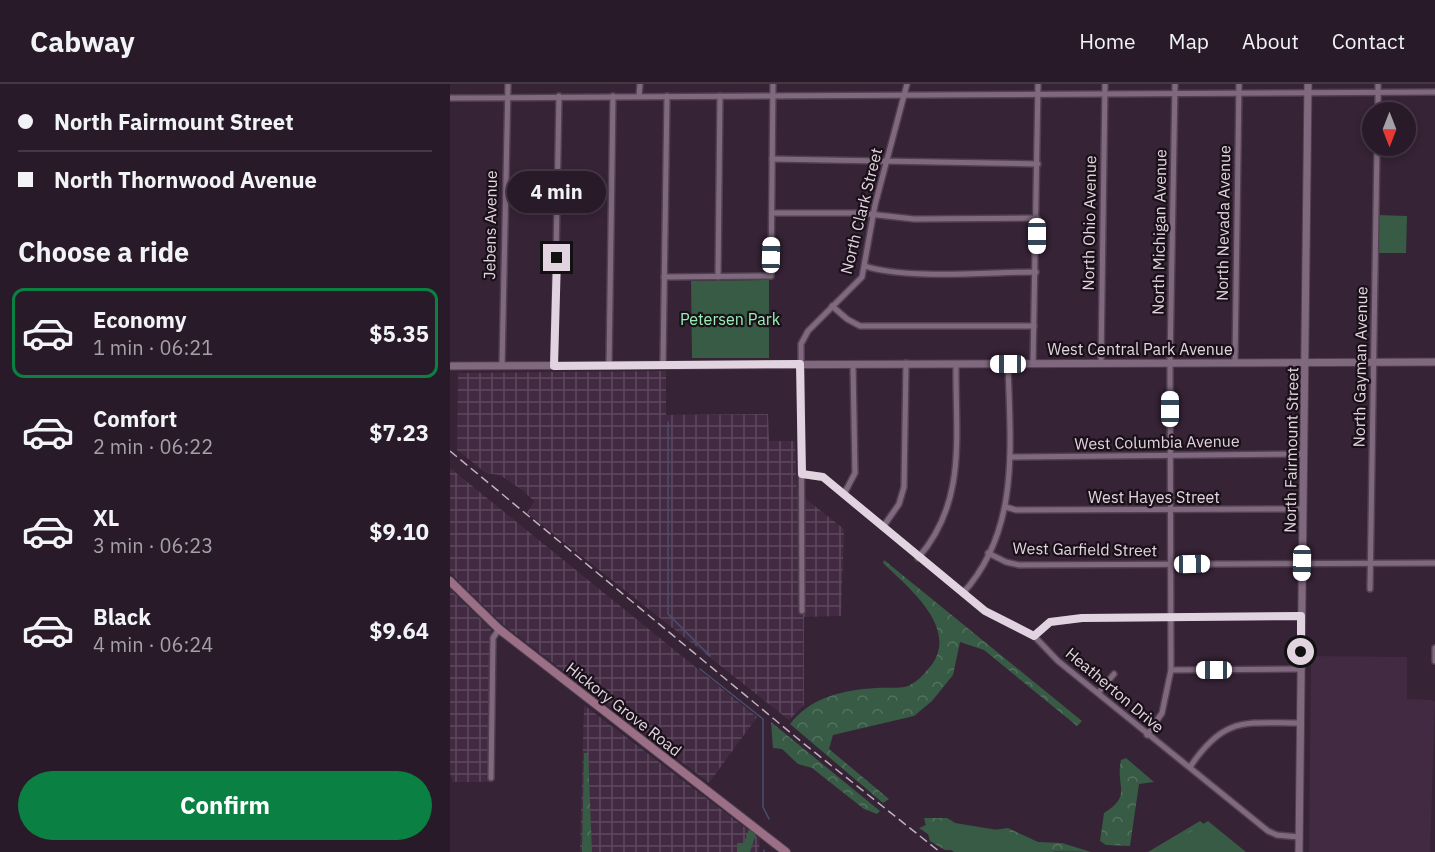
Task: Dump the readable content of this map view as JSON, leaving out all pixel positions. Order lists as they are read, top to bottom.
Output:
{
  "streets": {
    "main road": ["Hickory Grove Road"],
    "street": [
      "North Clark Street",
      "North Ohio Avenue",
      "North Nevada Avenue",
      "Jebens Avenue",
      "North Michigan Avenue",
      "West Central Park Avenue",
      "North Gayman Avenue",
      "West Columbia Avenue",
      "North Fairmount Street",
      "West Hayes Street",
      "West Garfield Street",
      "Heatherton Drive"
    ]
  },
  "crossings": [
    ["North Clark Street", "West Central Park Avenue"],
    ["North Clark Street", "Heatherton Drive"],
    ["North Ohio Avenue", "West Central Park Avenue"],
    ["North Nevada Avenue", "West Central Park Avenue"],
    ["Jebens Avenue", "West Central Park Avenue"],
    ["North Michigan Avenue", "West Central Park Avenue"],
    ["North Michigan Avenue", "West Columbia Avenue"],
    ["North Michigan Avenue", "West Hayes Street"],
    ["North Michigan Avenue", "West Garfield Street"],
    ["North Michigan Avenue", "Heatherton Drive"],
    ["West Central Park Avenue", "North Gayman Avenue"],
    ["West Central Park Avenue", "North Fairmount Street"],
    ["North Gayman Avenue", "West Garfield Street"],
    ["West Columbia Avenue", "North Fairmount Street"],
    ["North Fairmount Street", "West Hayes Street"],
    ["North Fairmount Street", "West Garfield Street"],
    ["North Fairmount Street", "Heatherton Drive"]
  ],
  "parks": ["Petersen Park"],
  "north": "bottom",
  "page": {
    "header": "Cabway",
    "nav": [
      "Home",
      "Map",
      "About",
      "Contact"
    ],
    "banner": ["North Fairmount Street", "North Thornwood Avenue"],
    "bubble": "4 min",
    "heading": "Choose a ride",
    "list": [
      {
        "name": "Economy",
        "note": "1 min · 06:21",
        "value": "$5.35"
      },
      {
        "name": "Comfort",
        "note": "2 min · 06:22",
        "value": "$7.23"
      },
      {
        "name": "XL",
        "note": "3 min · 06:23",
        "value": "$9.10"
      },
      {
        "name": "Black",
        "note": "4 min · 06:24",
        "value": "$9.64"
      }
    ],
    "buttons": "Confirm"
  }
}
